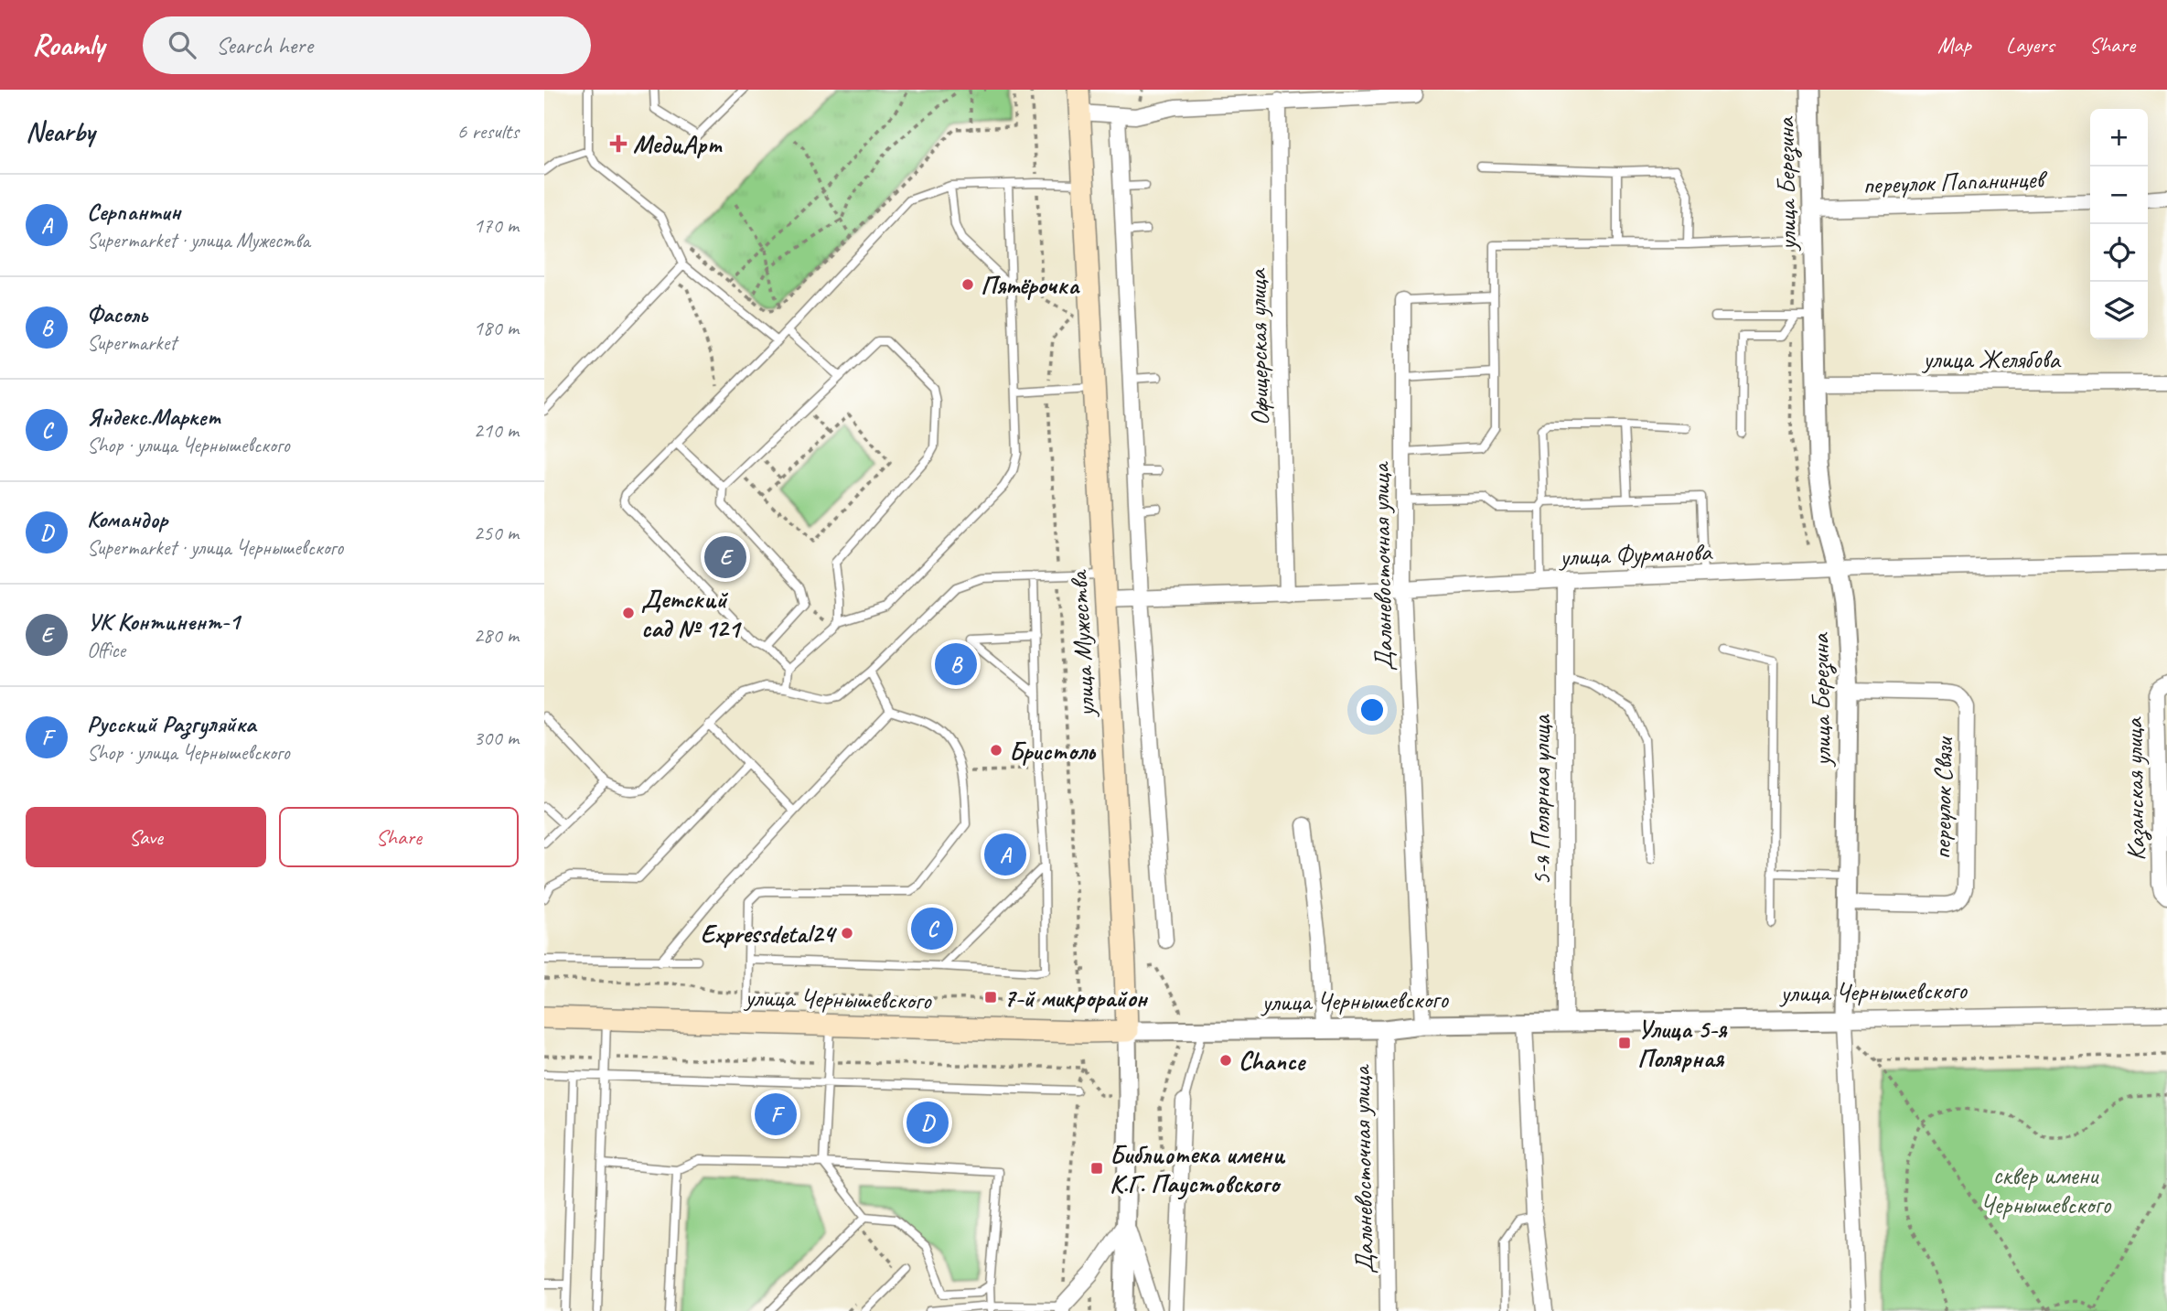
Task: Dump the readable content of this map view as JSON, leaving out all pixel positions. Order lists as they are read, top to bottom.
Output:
{
  "streets": {
    "main road": ["улица Мужества", "улица Чернышевского"],
    "street": [
      "переулок Папанинцев",
      "улица Березина",
      "Офицерская улица",
      "улица Желябова",
      "улица Фурманова",
      "Дальневосточная улица",
      "Казанская улица",
      "переулок Связи",
      "5-я Полярная улица"
    ]
  },
  "crossings": [
    ["переулок Папанинцев", "улица Березина"],
    ["улица Березина", "улица Желябова"],
    ["улица Березина", "улица Фурманова"],
    ["улица Березина", "переулок Связи"],
    ["улица Березина", "улица Чернышевского"],
    ["Офицерская улица", "улица Фурманова"],
    ["улица Фурманова", "Дальневосточная улица"],
    ["улица Фурманова", "улица Мужества"],
    ["улица Фурманова", "5-я Полярная улица"],
    ["Дальневосточная улица", "улица Чернышевского"],
    ["улица Мужества", "улица Чернышевского"],
    ["5-я Полярная улица", "улица Чернышевского"]
  ],
  "parks": ["сквер имени Чернышевского"],
  "places": {
    "health": ["МедиАрт"],
    "other": [
      "Пятёрочка",
      "Детский сад № 121",
      "Бристоль",
      "Expressdetal24",
      "Chance"
    ],
    "transit": ["7-й микрорайон", "Улица 5-я Полярная", "Библиотека имени К.Г. Паустовского"]
  },
  "page": {
    "header": "Roamly",
    "search": "Search here",
    "nav": ["Map", "Layers", "Share"],
    "heading": ["Nearby", "6 results"],
    "map_buttons": ["+", "−"],
    "list": [
      {
        "mark": "A",
        "name": "Серпантин",
        "note": "Supermarket · улица Мужества",
        "value": "170 m"
      },
      {
        "mark": "B",
        "name": "Фасоль",
        "note": "Supermarket",
        "value": "180 m"
      },
      {
        "mark": "C",
        "name": "Яндекс.Маркет",
        "note": "Shop · улица Чернышевского",
        "value": "210 m"
      },
      {
        "mark": "D",
        "name": "Командор",
        "note": "Supermarket · улица Чернышевского",
        "value": "250 m"
      },
      {
        "mark": "E",
        "name": "УК Континент-1",
        "note": "Office",
        "value": "280 m"
      },
      {
        "mark": "F",
        "name": "Русский Разгуляйка",
        "note": "Shop · улица Чернышевского",
        "value": "300 m"
      }
    ],
    "pins": [
      "E",
      "B",
      "A",
      "C",
      "F",
      "D"
    ],
    "buttons": ["Save", "Share"]
  }
}
